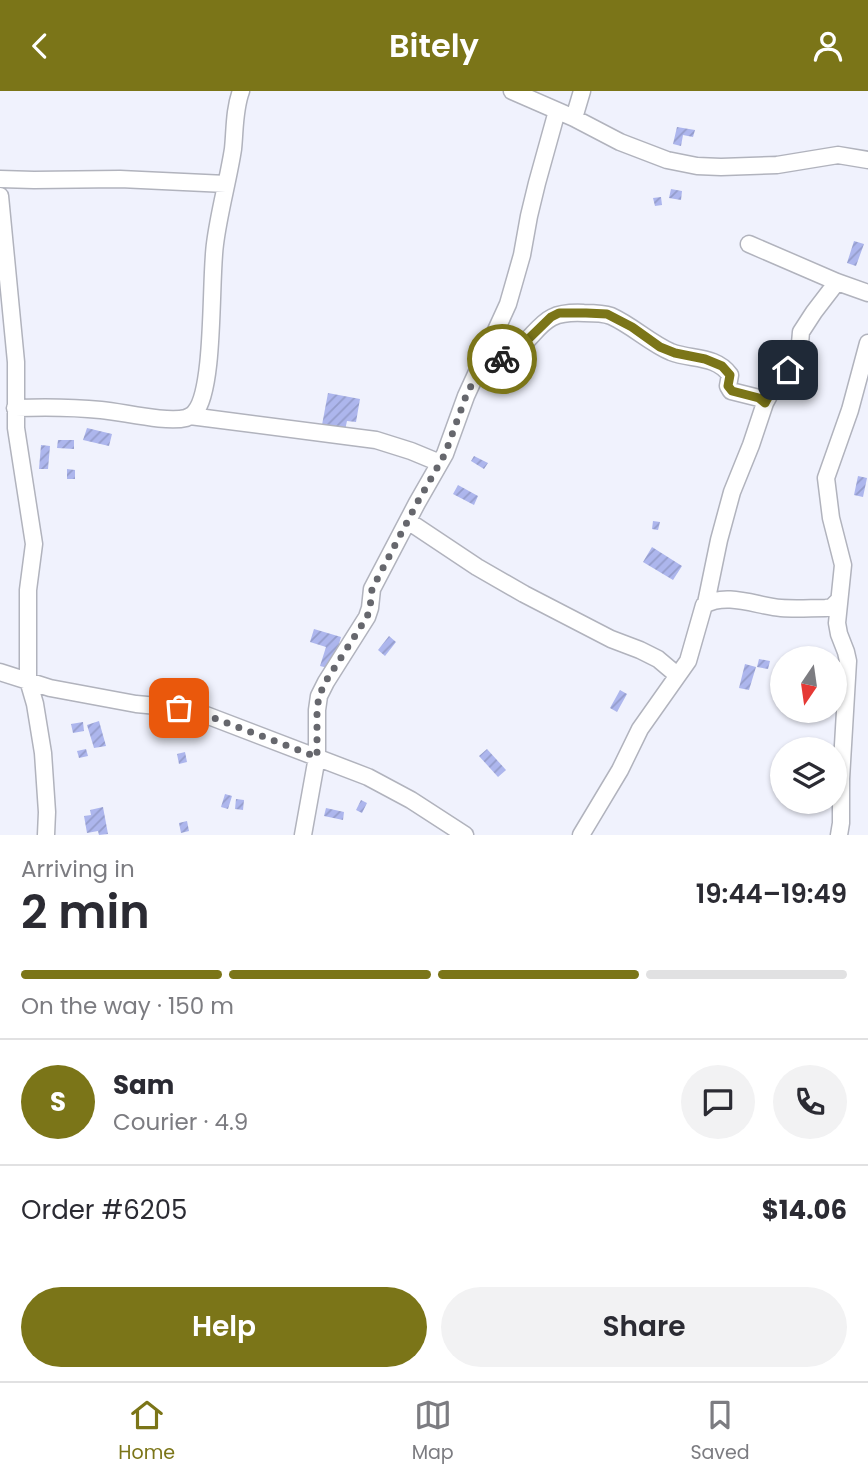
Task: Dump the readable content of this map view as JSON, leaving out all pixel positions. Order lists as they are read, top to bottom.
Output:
{
  "north": "bottom",
  "page": {
    "header": "Bitely",
    "heading": ["2 min", "Arriving in", "19:44–19:49"],
    "panel": [
      "Sam",
      "Courier · 4.9",
      "Order #6205",
      "$14.06"
    ],
    "bar": "On the way · 150 m",
    "round": "S",
    "buttons": ["Help", "Share"],
    "tabs": ["Home", "Map", "Saved"]
  }
}
